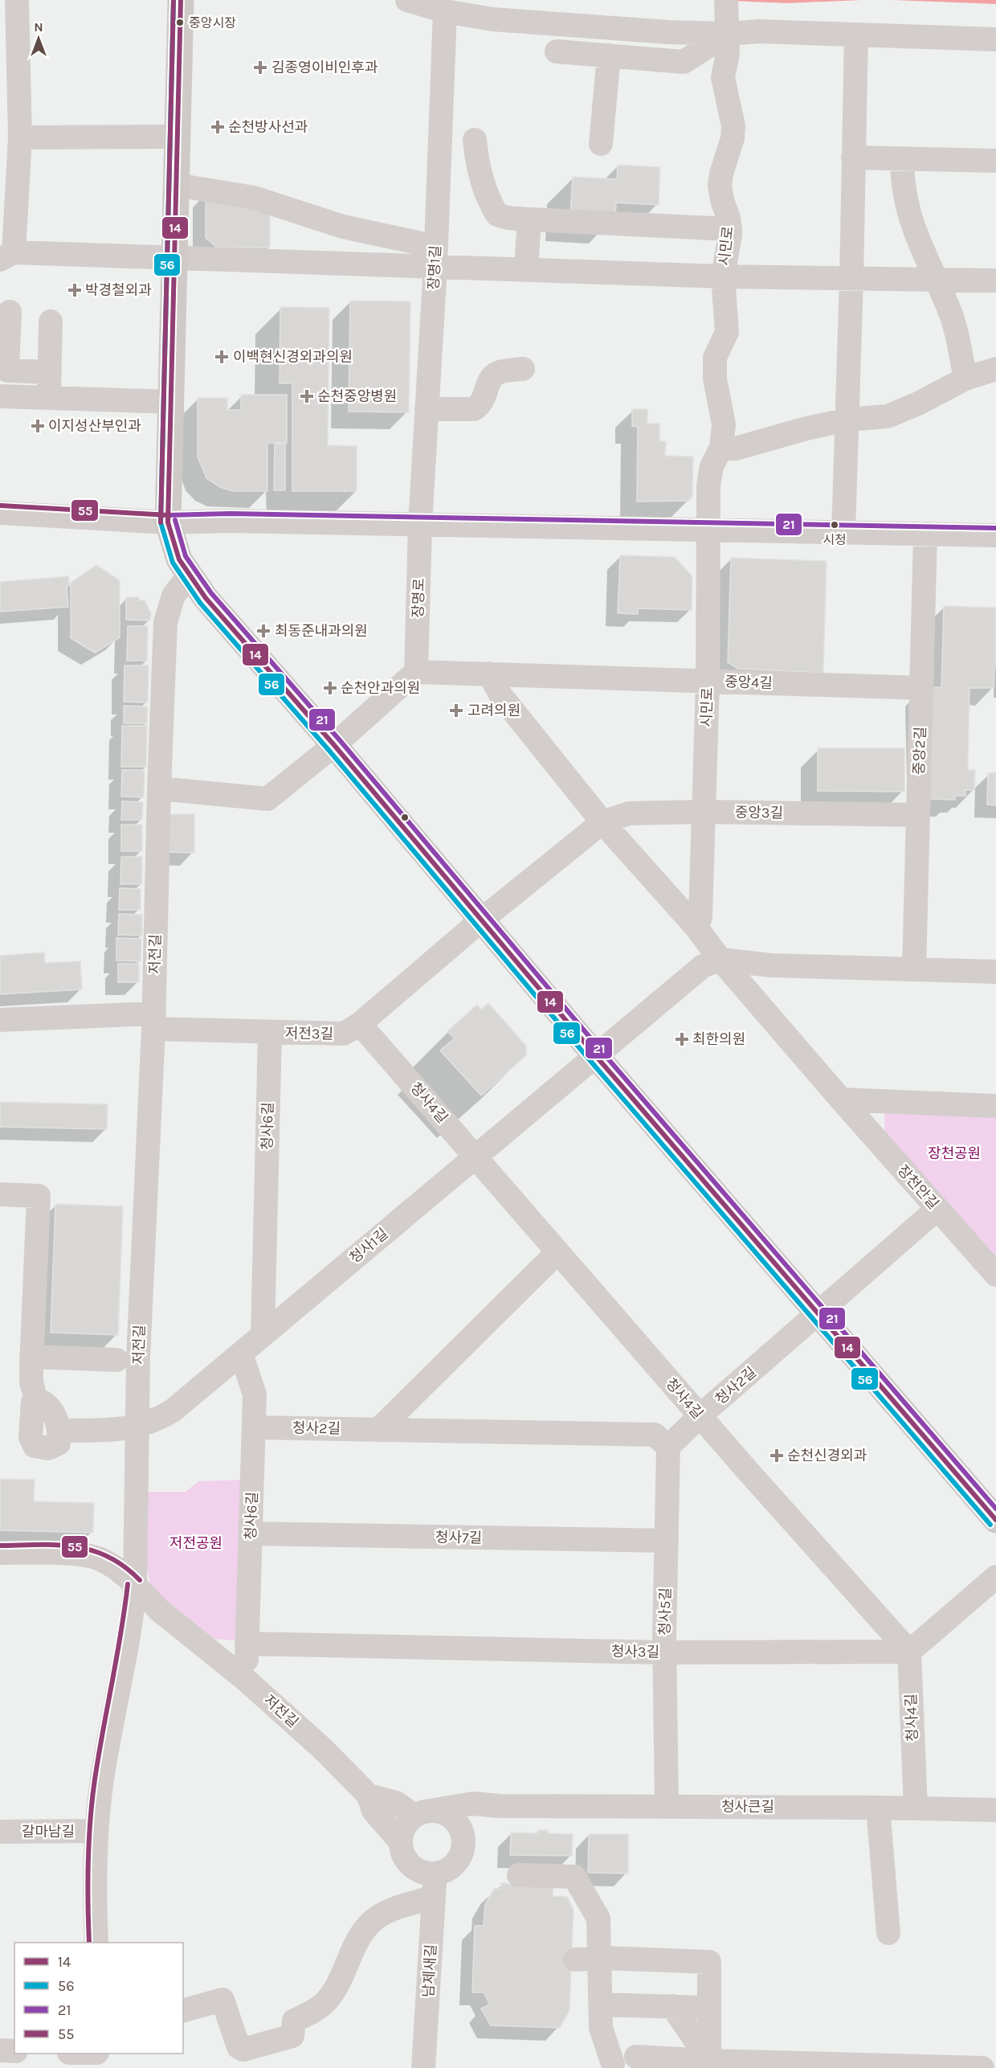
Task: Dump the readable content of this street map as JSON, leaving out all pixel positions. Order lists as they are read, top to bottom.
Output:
{
  "streets": {
    "street": [
      "시민로",
      "장명1길",
      "장명로",
      "중앙4길",
      "중앙2길",
      "중앙3길",
      "저전길",
      "저전3길",
      "청사4길",
      "청사6길",
      "장천안길",
      "청사1길",
      "청사2길",
      "청사7길",
      "청사5길",
      "청사3길",
      "청사큰길",
      "갈마남길",
      "남제새길"
    ]
  },
  "crossings": [
    ["시민로", "중앙4길"],
    ["시민로", "중앙3길"],
    ["장명1길", "장명로"],
    ["장명로", "중앙4길"],
    ["중앙4길", "중앙2길"],
    ["중앙2길", "중앙3길"],
    ["중앙3길", "저전3길"],
    ["저전길", "저전3길"],
    ["저전길", "청사6길"],
    ["저전길", "청사1길"],
    ["저전길", "청사큰길"],
    ["저전길", "남제새길"],
    ["저전3길", "청사4길"],
    ["저전3길", "청사6길"],
    ["청사4길", "청사1길"],
    ["청사4길", "청사2길"],
    ["청사4길", "청사3길"],
    ["청사4길", "청사큰길"],
    ["청사6길", "청사1길"],
    ["청사6길", "청사2길"],
    ["청사6길", "청사7길"],
    ["청사6길", "청사3길"],
    ["장천안길", "청사2길"],
    ["청사2길", "청사5길"],
    ["청사7길", "청사5길"],
    ["청사5길", "청사3길"],
    ["청사5길", "청사큰길"],
    ["청사큰길", "남제새길"]
  ],
  "parks": ["장천공원", "저전공원"],
  "places": {
    "other": ["중앙시장", "시청"],
    "health": [
      "김종영이비인후과",
      "순천방사선과",
      "박경철외과",
      "이백현신경외과의원",
      "순천중앙병원",
      "이지성산부인과",
      "최동준내과의원",
      "순천안과의원",
      "고려의원",
      "최한의원",
      "순천신경외과"
    ]
  },
  "lines": [
    "transit line 14",
    "transit line 56",
    "transit line 55",
    "transit line 21"
  ],
  "legend": [
    "14",
    "56",
    "21",
    "55"
  ],
  "north": "top"
}
